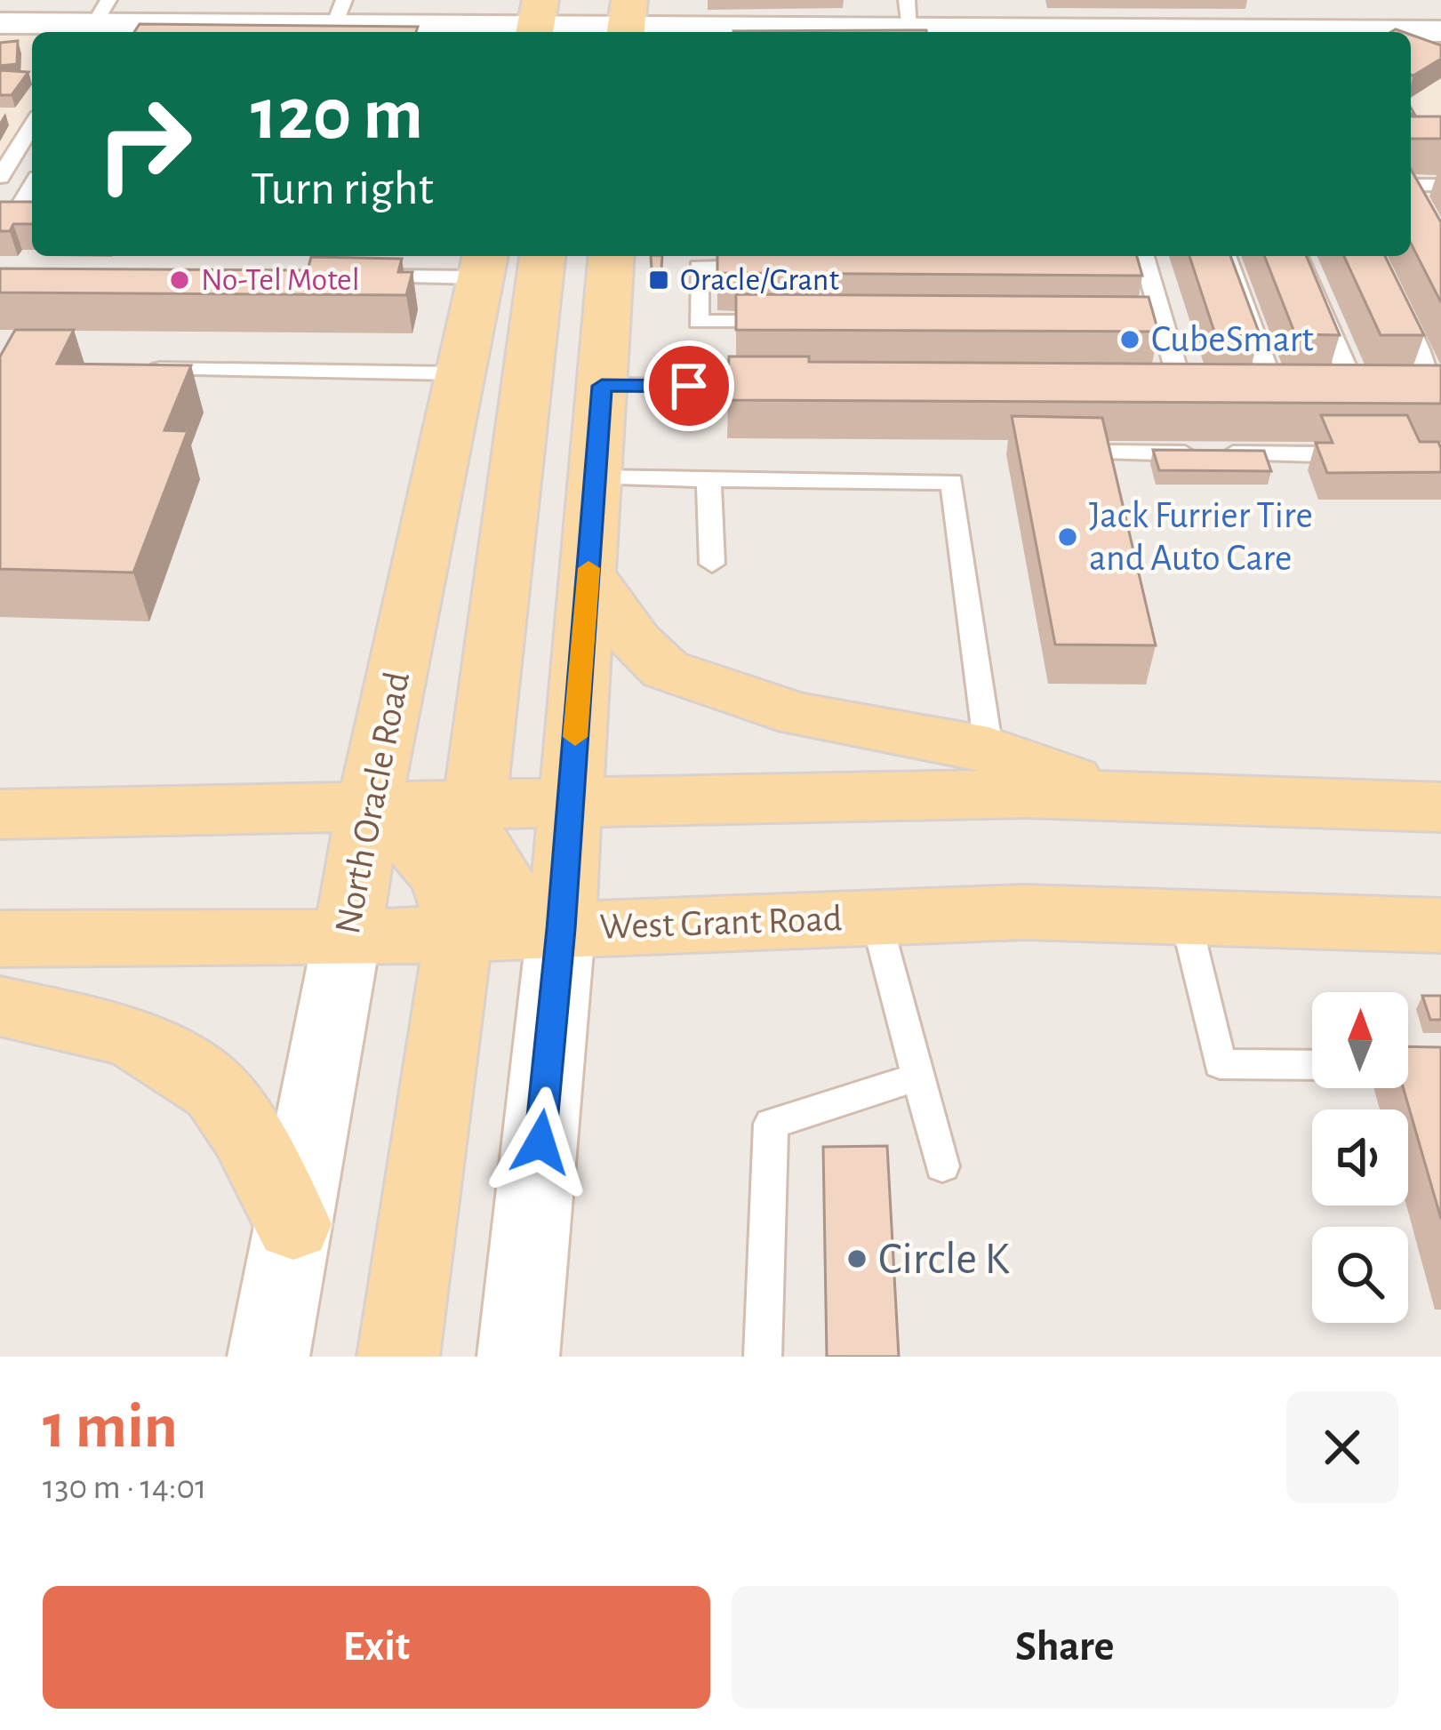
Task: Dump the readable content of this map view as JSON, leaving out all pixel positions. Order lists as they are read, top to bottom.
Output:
{
  "streets": {
    "main road": ["North Oracle Road", "West Grant Road"]
  },
  "crossings": [
    ["North Oracle Road", "West Grant Road"]
  ],
  "places": {
    "other": [
      "No-Tel Motel",
      "CubeSmart",
      "Jack Furrier Tire and Auto Care",
      "Circle K"
    ],
    "transit": ["Oracle/Grant"]
  },
  "north": "top",
  "page": {
    "turn": ["120 m", "Turn right"],
    "heading": ["1 min", "130 m · 14:01"],
    "buttons": ["Exit", "Share"]
  }
}
